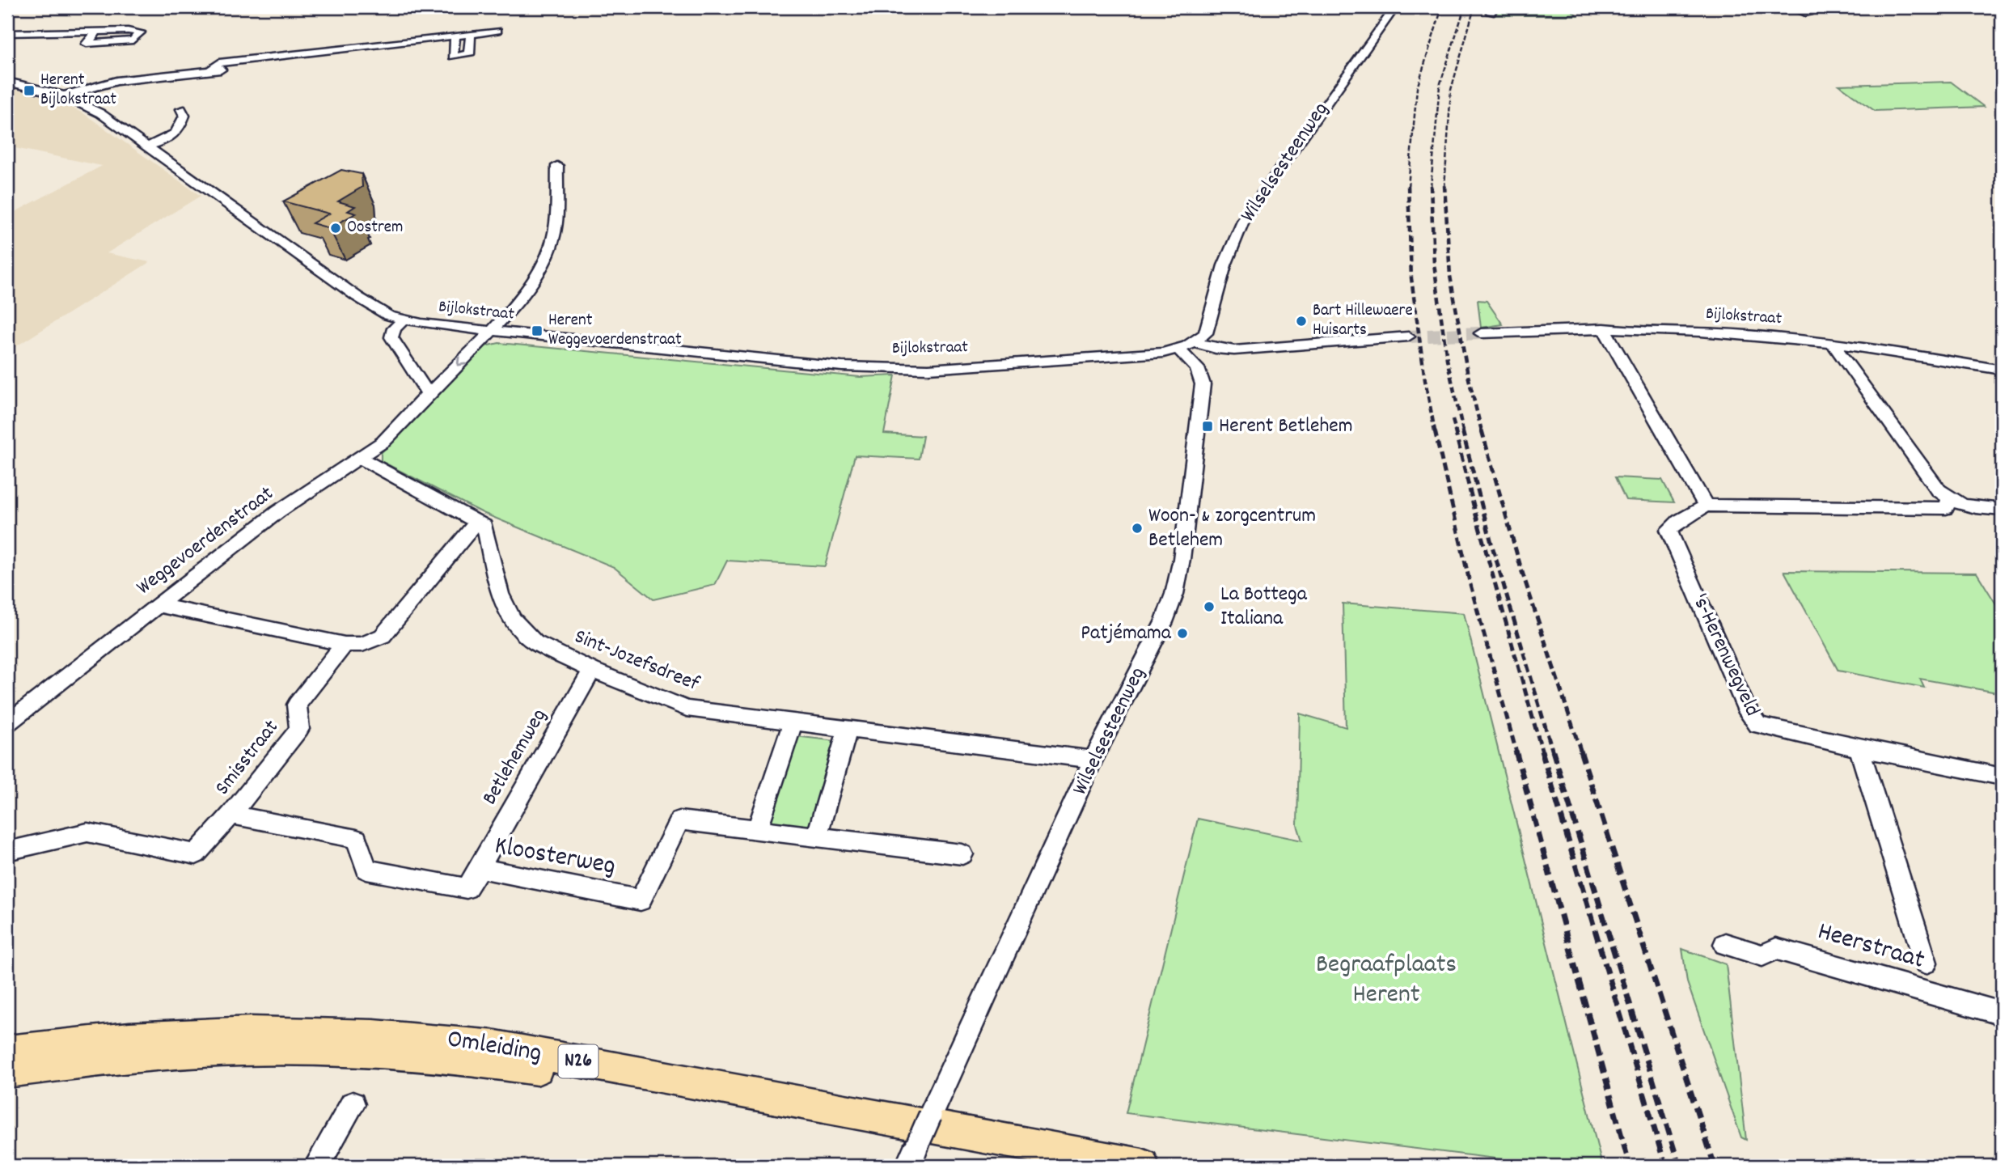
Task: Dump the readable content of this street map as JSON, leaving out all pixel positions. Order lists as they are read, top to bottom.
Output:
{
  "streets": {
    "main road": ["Omleiding", "N26"],
    "street": [
      "Wilselsesteenweg",
      "Bijlokstraat",
      "Weggevoerdenstraat",
      "'s-Herenwegveld",
      "Sint-Jozefsdreef",
      "Betlehemweg",
      "Smisstraat",
      "Kloosterweg",
      "Heerstraat"
    ]
  },
  "crossings": [
    ["Wilselsesteenweg", "Bijlokstraat"],
    ["Wilselsesteenweg", "Sint-Jozefsdreef"],
    ["Bijlokstraat", "Weggevoerdenstraat"],
    ["Sint-Jozefsdreef", "Betlehemweg"],
    ["Betlehemweg", "Kloosterweg"],
    ["Smisstraat", "Kloosterweg"]
  ],
  "parks": ["Begraafplaats Herent"],
  "places": {
    "transit": ["Herent Bijlokstraat", "Herent Weggevoerdenstraat", "Herent Betlehem"],
    "other": [
      "Oostrem",
      "Bart Hillewaere Huisarts",
      "Woon- & zorgcentrum Betlehem",
      "La Bottega Italiana",
      "Patjémama"
    ]
  }
}
